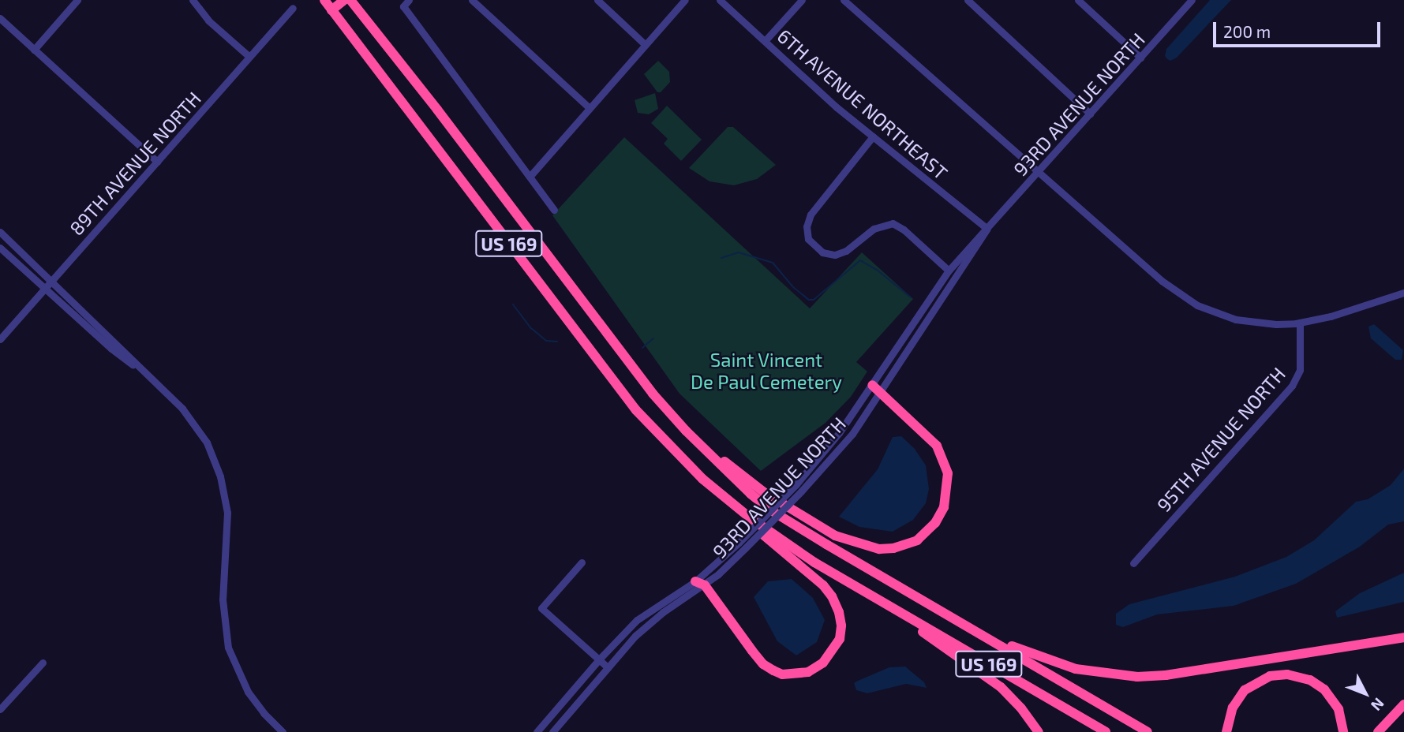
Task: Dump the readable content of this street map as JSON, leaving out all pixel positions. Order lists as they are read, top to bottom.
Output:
{
  "streets": {
    "highway": ["US 169"],
    "street": [
      "6TH AVENUE NORTHEAST",
      "93RD AVENUE NORTH",
      "89TH AVENUE NORTH",
      "95TH AVENUE NORTH"
    ]
  },
  "crossings": [
    ["6TH AVENUE NORTHEAST", "93RD AVENUE NORTH"]
  ],
  "parks": ["Saint Vincent De Paul Cemetery"],
  "scale_bar": "200 m",
  "north": "bottom right"
}
